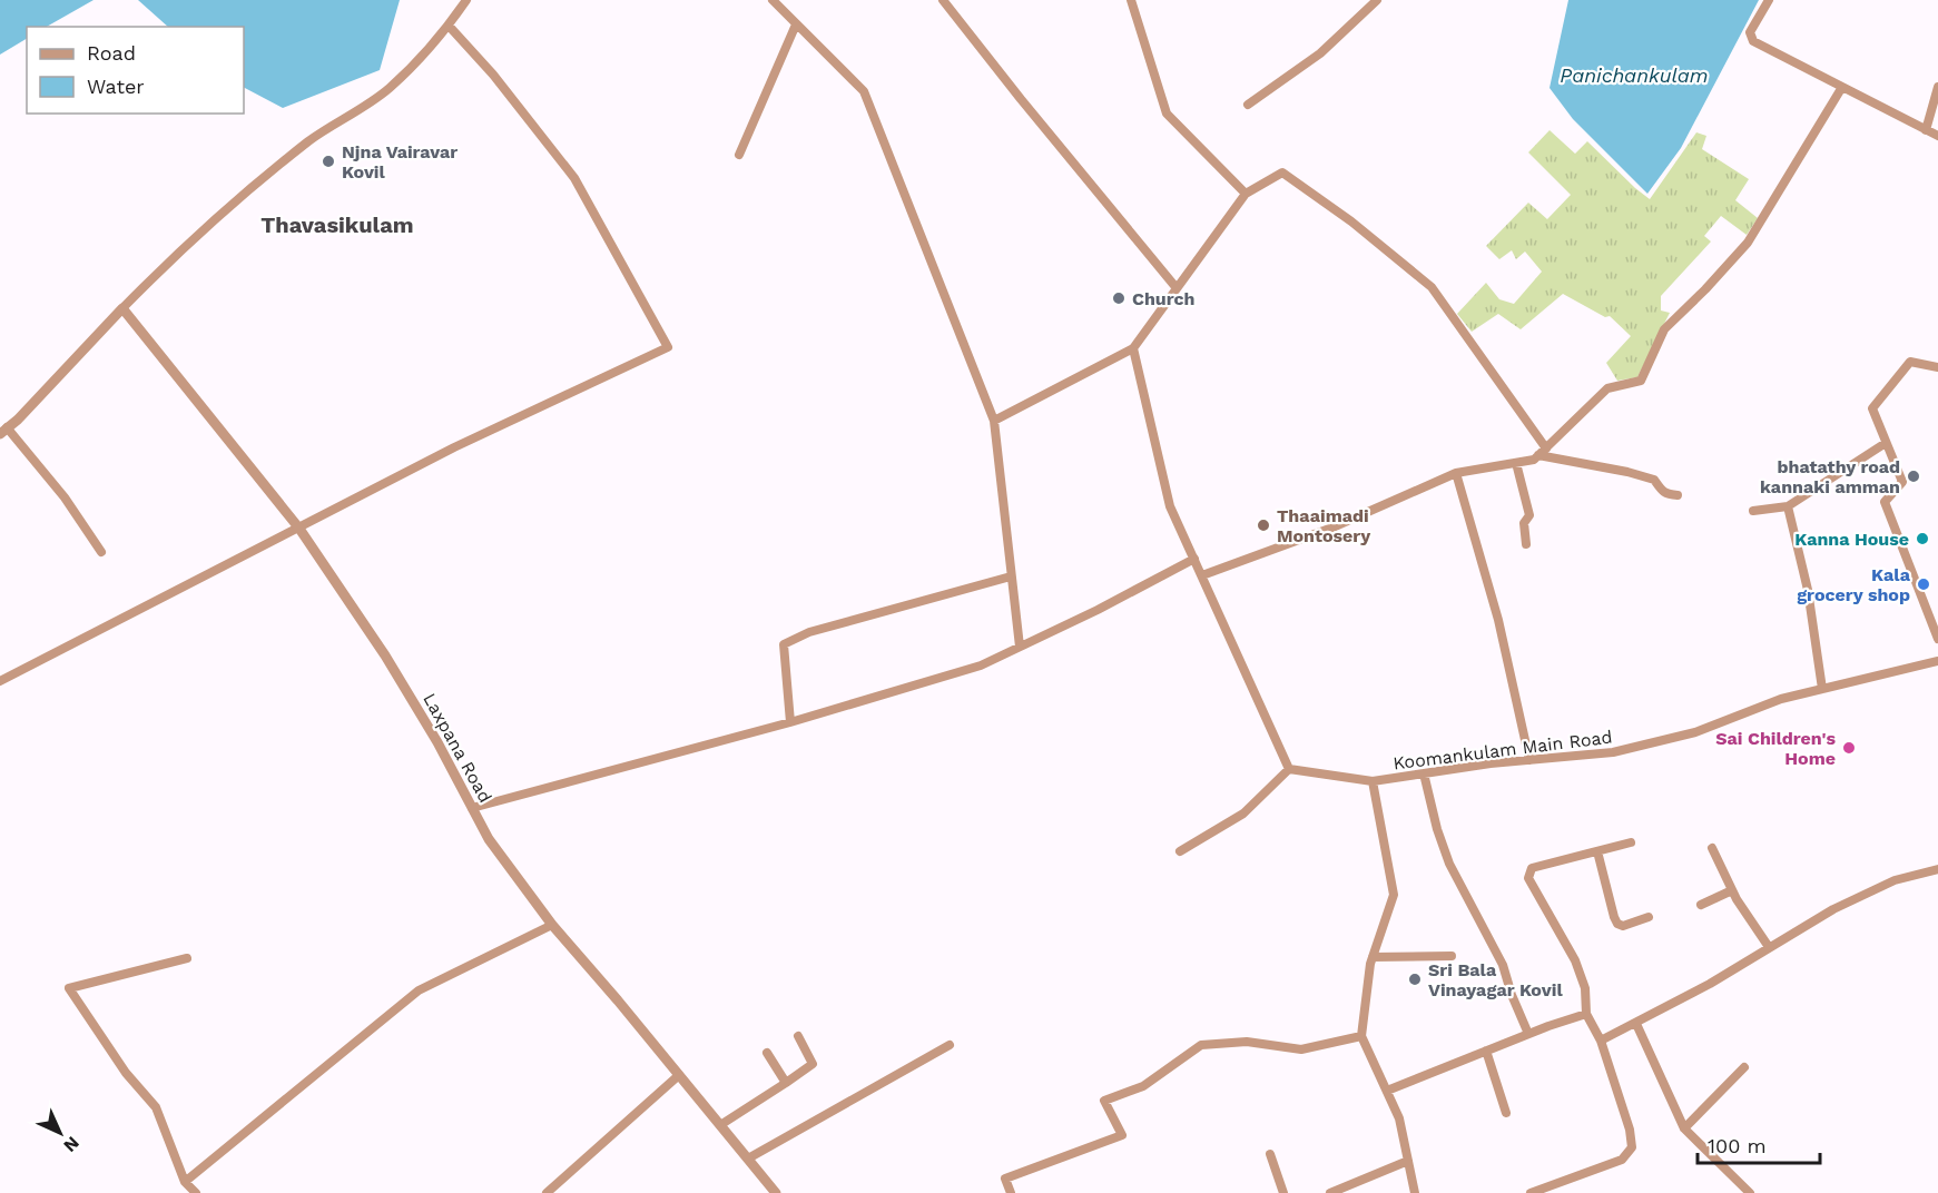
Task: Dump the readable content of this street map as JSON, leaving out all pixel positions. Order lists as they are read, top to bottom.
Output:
{
  "streets": {
    "street": ["Laxpana Road", "Koomankulam Main Road"]
  },
  "districts": ["Thavasikulam"],
  "water": ["Panichankulam"],
  "places": [
    "Njna Vairavar Kovil",
    "Church",
    "bhatathy road kannaki amman",
    "Thaaimadi Montosery",
    "Kanna House",
    "Kala grocery shop",
    "Sai Children's Home",
    "Sri Bala Vinayagar Kovil"
  ],
  "legend": ["Road", "Water"],
  "scale_bar": "100 m",
  "north": "bottom right"
}
